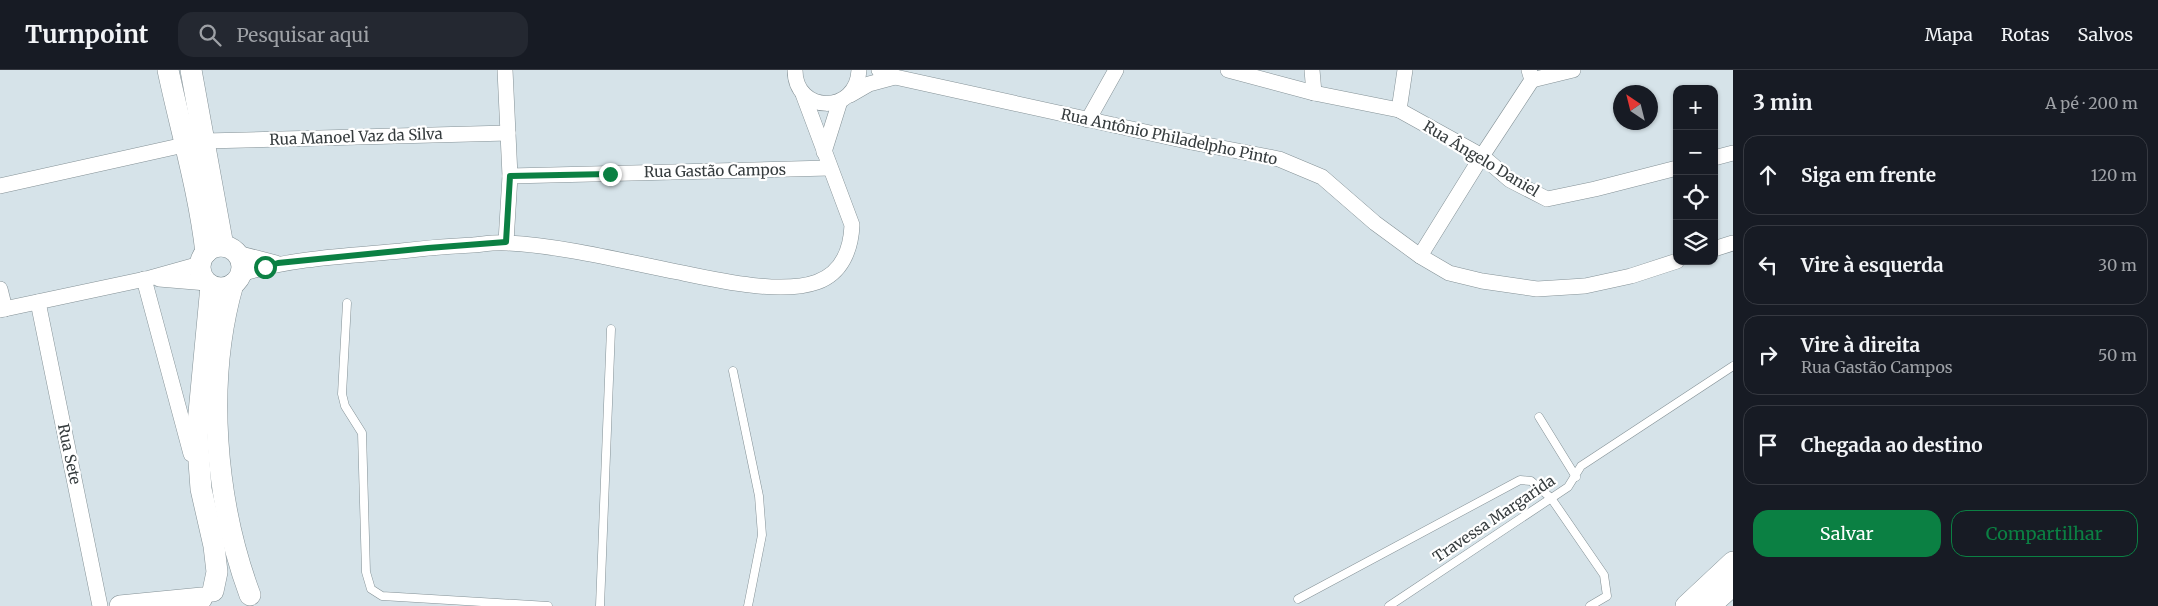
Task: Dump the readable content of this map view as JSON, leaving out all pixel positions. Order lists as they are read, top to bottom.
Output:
{
  "streets": {
    "street": [
      "Rua Manoel Vaz da Silva",
      "Rua Antônio Philadelpho Pinto",
      "Rua Ângelo Daniel",
      "Rua Gastão Campos",
      "Rua Sete"
    ],
    "lane": ["Travessa Margarida"]
  },
  "north": "top left",
  "page": {
    "header": "Turnpoint",
    "search": "Pesquisar aqui",
    "nav": ["Mapa", "Rotas", "Salvos"],
    "heading": ["3 min", "A pé · 200 m"],
    "map_buttons": ["+", "−"],
    "list": [
      ["Siga em frente", "120 m"],
      ["Vire à esquerda", "30 m"],
      ["Vire à direita", "Rua Gastão Campos", "50 m"],
      "Chegada ao destino"
    ],
    "buttons": ["Salvar", "Compartilhar"]
  }
}
